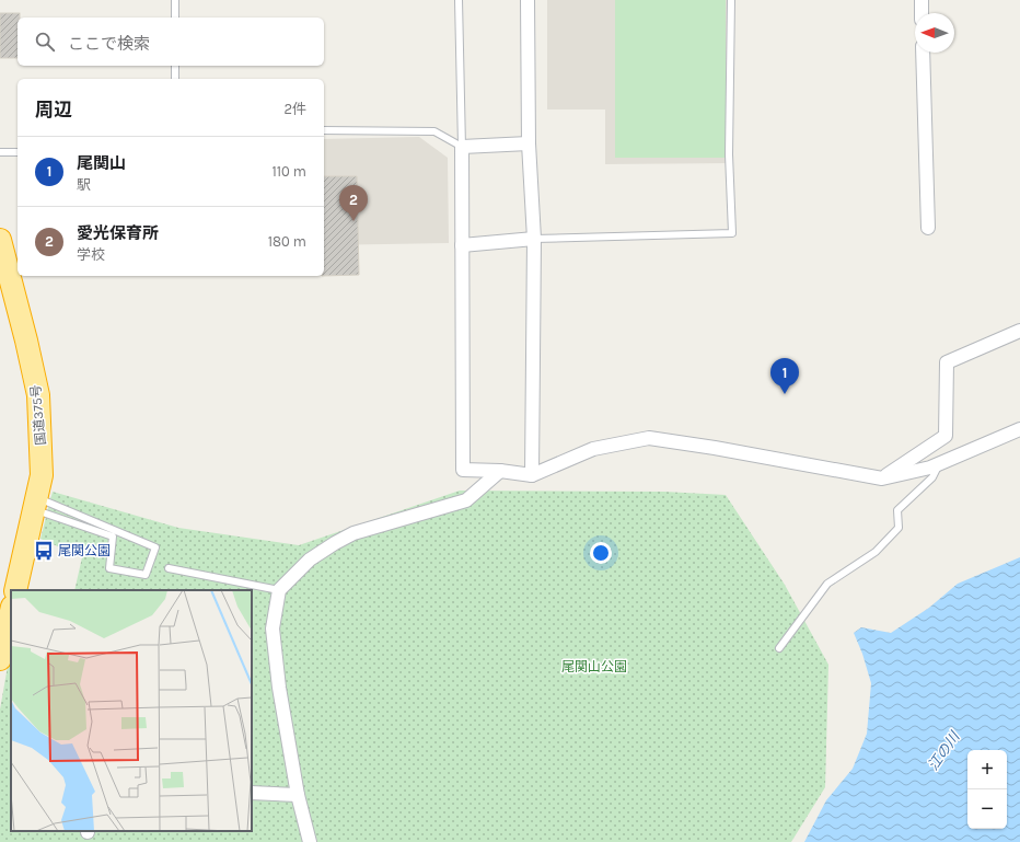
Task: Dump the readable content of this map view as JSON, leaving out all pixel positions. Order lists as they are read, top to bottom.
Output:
{
  "streets": {
    "highway": ["国道375号"]
  },
  "water": ["江の川"],
  "parks": ["尾関山公園"],
  "places": {
    "bus stop": ["尾関公園"]
  },
  "north": "left",
  "page": {
    "search": "ここで検索",
    "heading": ["周辺", "2件"],
    "list": [
      {
        "mark": "1",
        "name": "尾関山",
        "note": "駅",
        "value": "110 m"
      },
      {
        "mark": "2",
        "name": "愛光保育所",
        "note": "学校",
        "value": "180 m"
      }
    ],
    "pins": ["2", "1"],
    "map_buttons": ["+", "−"]
  }
}
